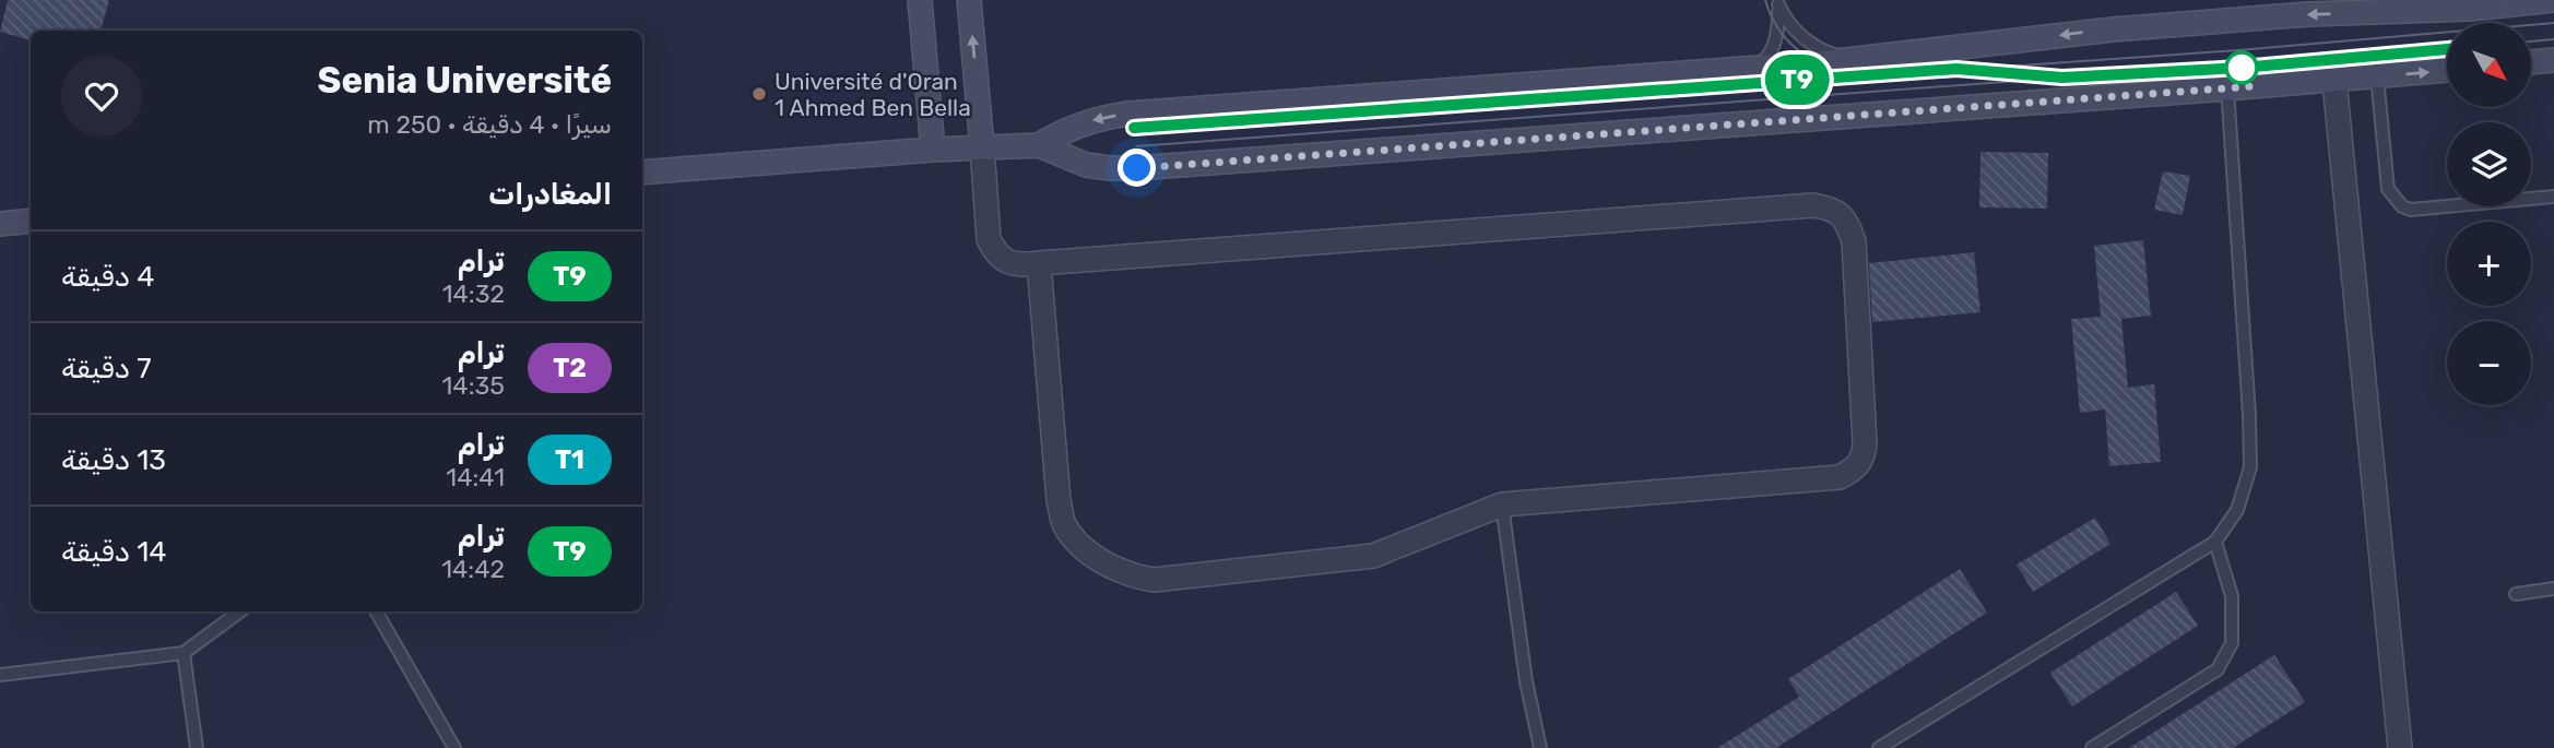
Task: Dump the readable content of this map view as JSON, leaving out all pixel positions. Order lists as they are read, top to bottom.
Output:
{
  "places": ["Université d'Oran 1 Ahmed Ben Bella"],
  "lines": ["tram line T9"],
  "north": "bottom right",
  "page": {
    "on_map": "T9",
    "map_buttons": ["+", "−"],
    "heading": [
      ["Senia Université", "سيرًا · 4 دقيقة · 250 m"],
      "المغادرات"
    ],
    "list": [
      {
        "mark": "T9",
        "name": "ترام",
        "note": "14:32",
        "value": "4 دقيقة"
      },
      {
        "mark": "T2",
        "name": "ترام",
        "note": "14:35",
        "value": "7 دقيقة"
      },
      {
        "mark": "T1",
        "name": "ترام",
        "note": "14:41",
        "value": "13 دقيقة"
      },
      {
        "mark": "T9",
        "name": "ترام",
        "note": "14:42",
        "value": "14 دقيقة"
      }
    ]
  }
}
